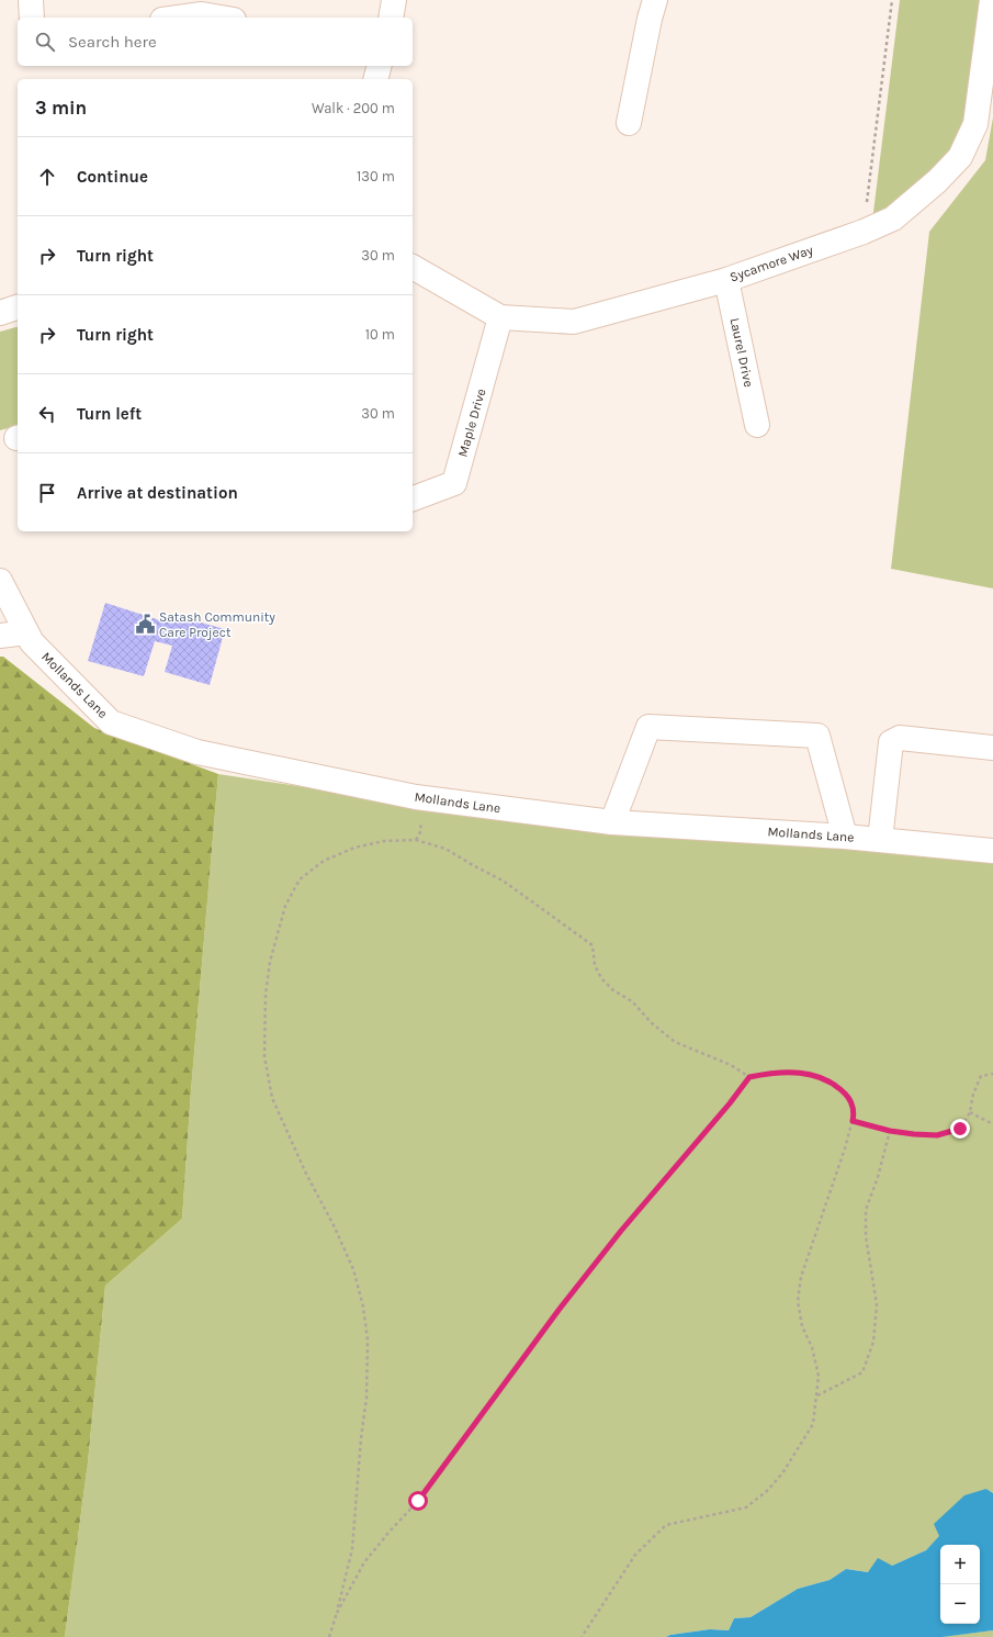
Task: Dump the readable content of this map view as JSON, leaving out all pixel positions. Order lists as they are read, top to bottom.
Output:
{
  "streets": {
    "street": [
      "Sycamore Way",
      "Laurel Drive",
      "Maple Drive",
      "Mollands Lane"
    ]
  },
  "crossings": [
    ["Sycamore Way", "Laurel Drive"],
    ["Sycamore Way", "Maple Drive"]
  ],
  "places": {
    "public building": ["Satash Community Care Project"]
  },
  "page": {
    "search": "Search here",
    "heading": ["3 min", "Walk · 200 m"],
    "list": [
      ["Continue", "130 m"],
      ["Turn right", "30 m"],
      ["Turn right", "10 m"],
      ["Turn left", "30 m"],
      "Arrive at destination"
    ],
    "map_buttons": ["+", "−"]
  }
}
